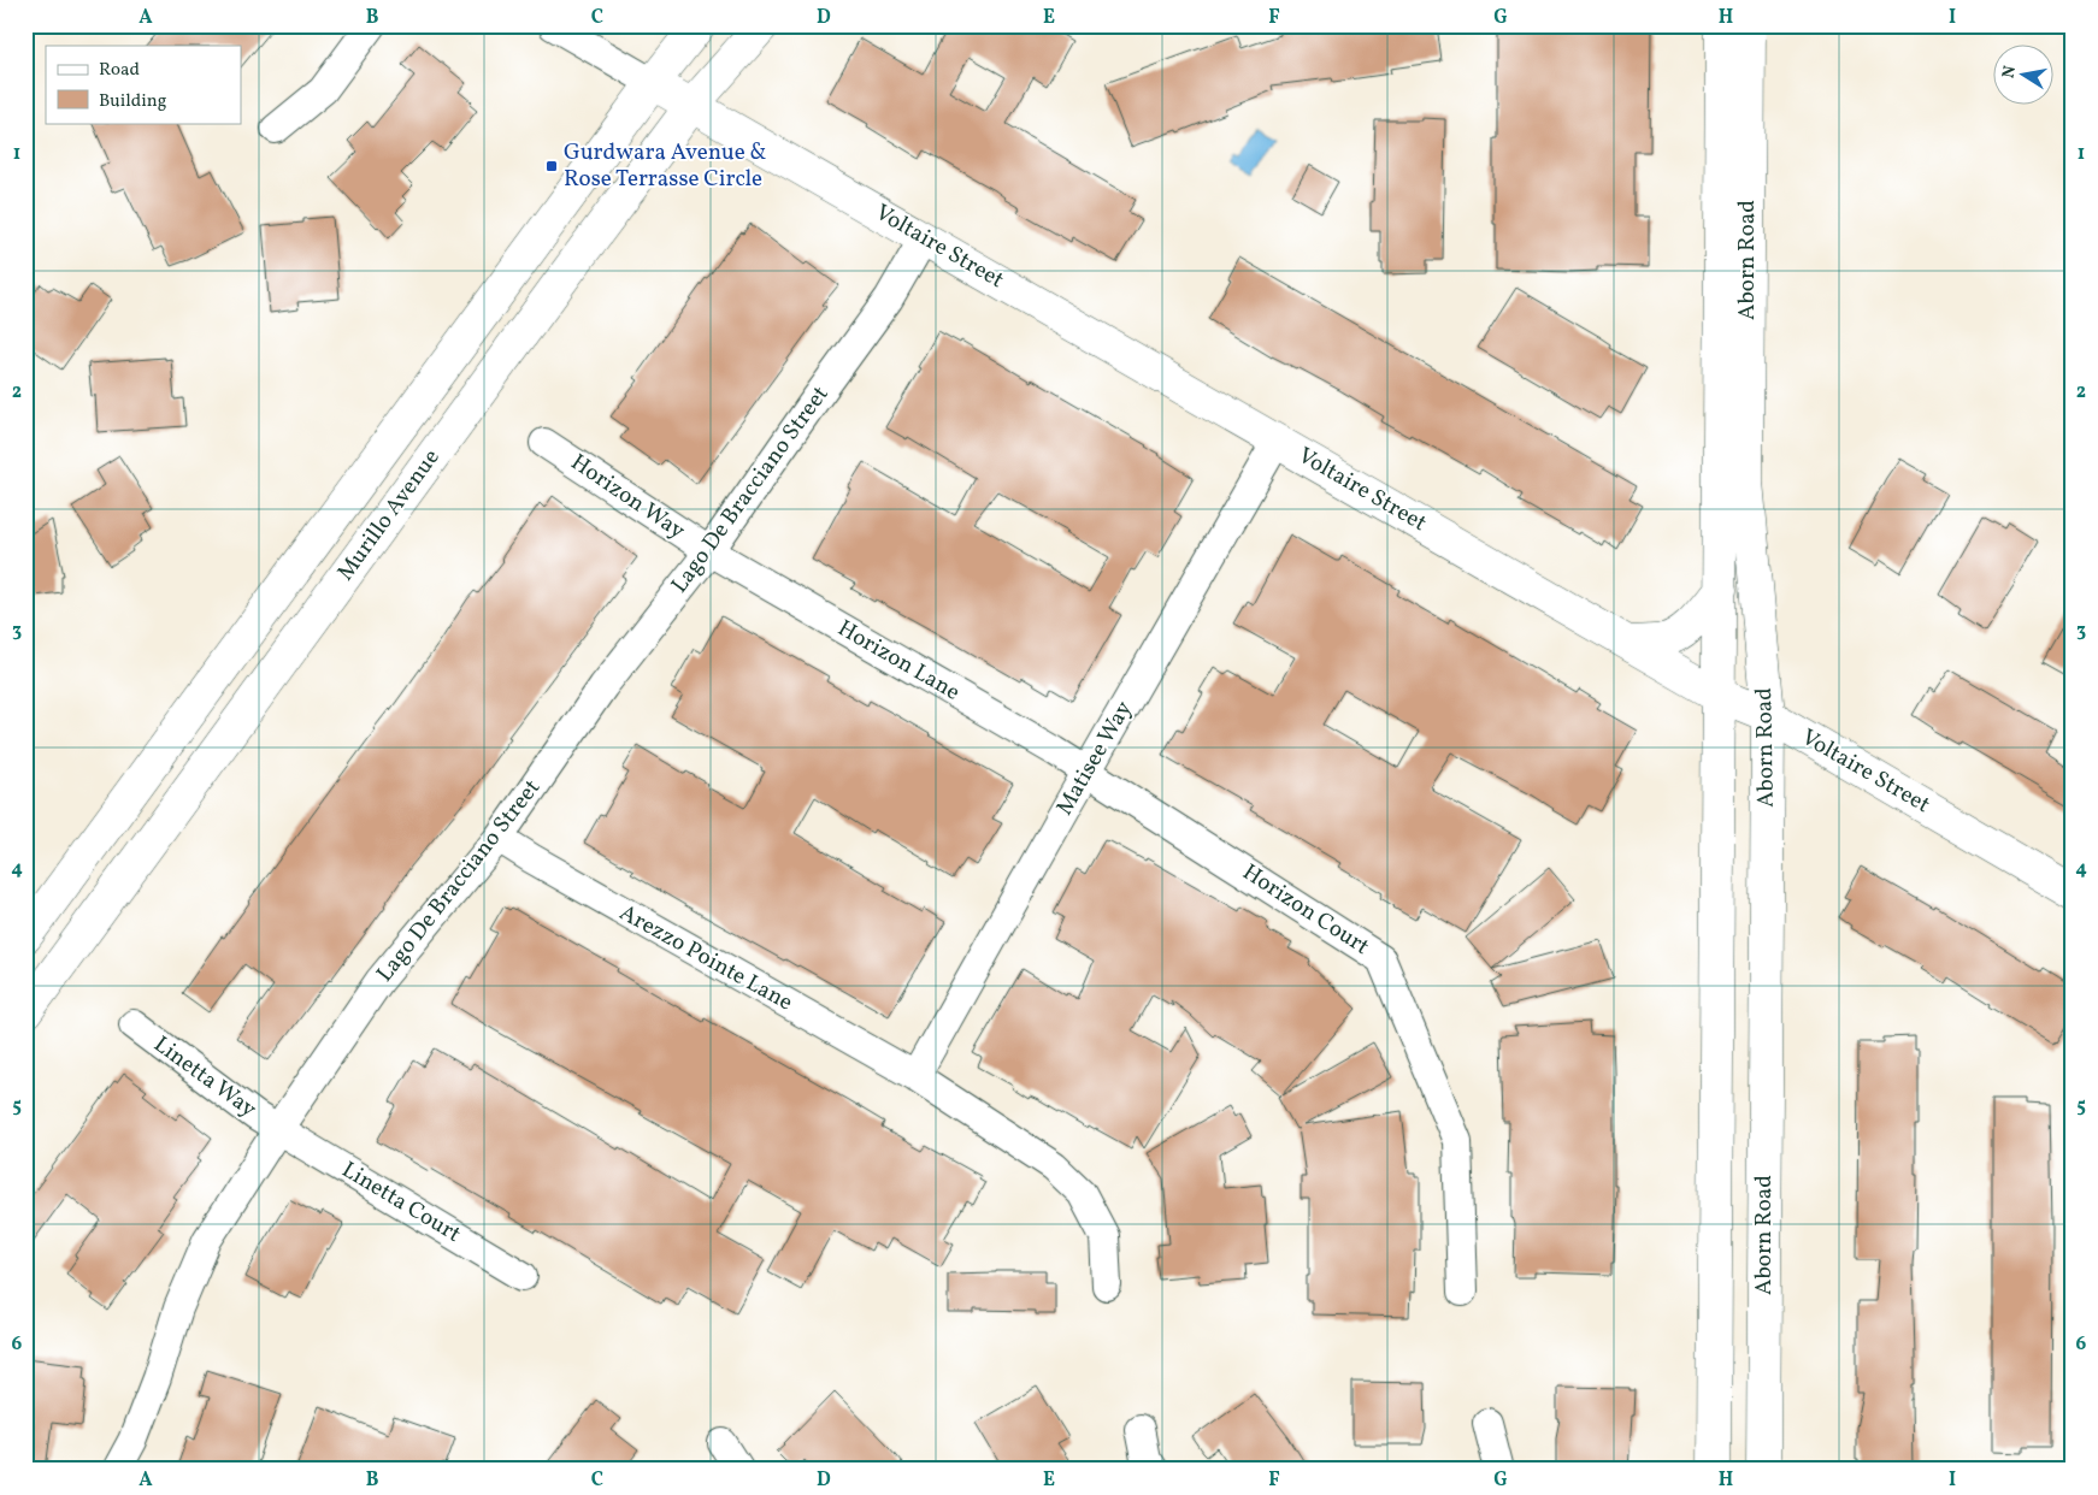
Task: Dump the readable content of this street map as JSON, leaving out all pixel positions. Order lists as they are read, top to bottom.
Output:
{
  "streets": {
    "main road": ["Voltaire Street", "Aborn Road", "Murillo Avenue"],
    "street": [
      "Lago De Bracciano Street",
      "Horizon Way",
      "Horizon Lane",
      "Matisee Way",
      "Horizon Court",
      "Arezzo Pointe Lane",
      "Linetta Way",
      "Linetta Court"
    ]
  },
  "crossings": [
    ["Voltaire Street", "Aborn Road"],
    ["Voltaire Street", "Lago De Bracciano Street"],
    ["Voltaire Street", "Murillo Avenue"],
    ["Voltaire Street", "Matisee Way"],
    ["Lago De Bracciano Street", "Horizon Way"],
    ["Lago De Bracciano Street", "Horizon Lane"],
    ["Lago De Bracciano Street", "Arezzo Pointe Lane"],
    ["Lago De Bracciano Street", "Linetta Way"],
    ["Lago De Bracciano Street", "Linetta Court"],
    ["Horizon Way", "Horizon Lane"],
    ["Horizon Lane", "Matisee Way"],
    ["Horizon Lane", "Horizon Court"],
    ["Matisee Way", "Horizon Court"],
    ["Matisee Way", "Arezzo Pointe Lane"],
    ["Linetta Way", "Linetta Court"]
  ],
  "places": {
    "transit": ["Gurdwara Avenue & Rose Terrasse Circle"]
  },
  "legend": ["Road", "Building"],
  "north": "left",
  "grid": {
    "columns": [
      "A",
      "B",
      "C",
      "D",
      "E",
      "F",
      "G",
      "H",
      "I"
    ],
    "rows": [
      "1",
      "2",
      "3",
      "4",
      "5",
      "6"
    ]
  }
}
